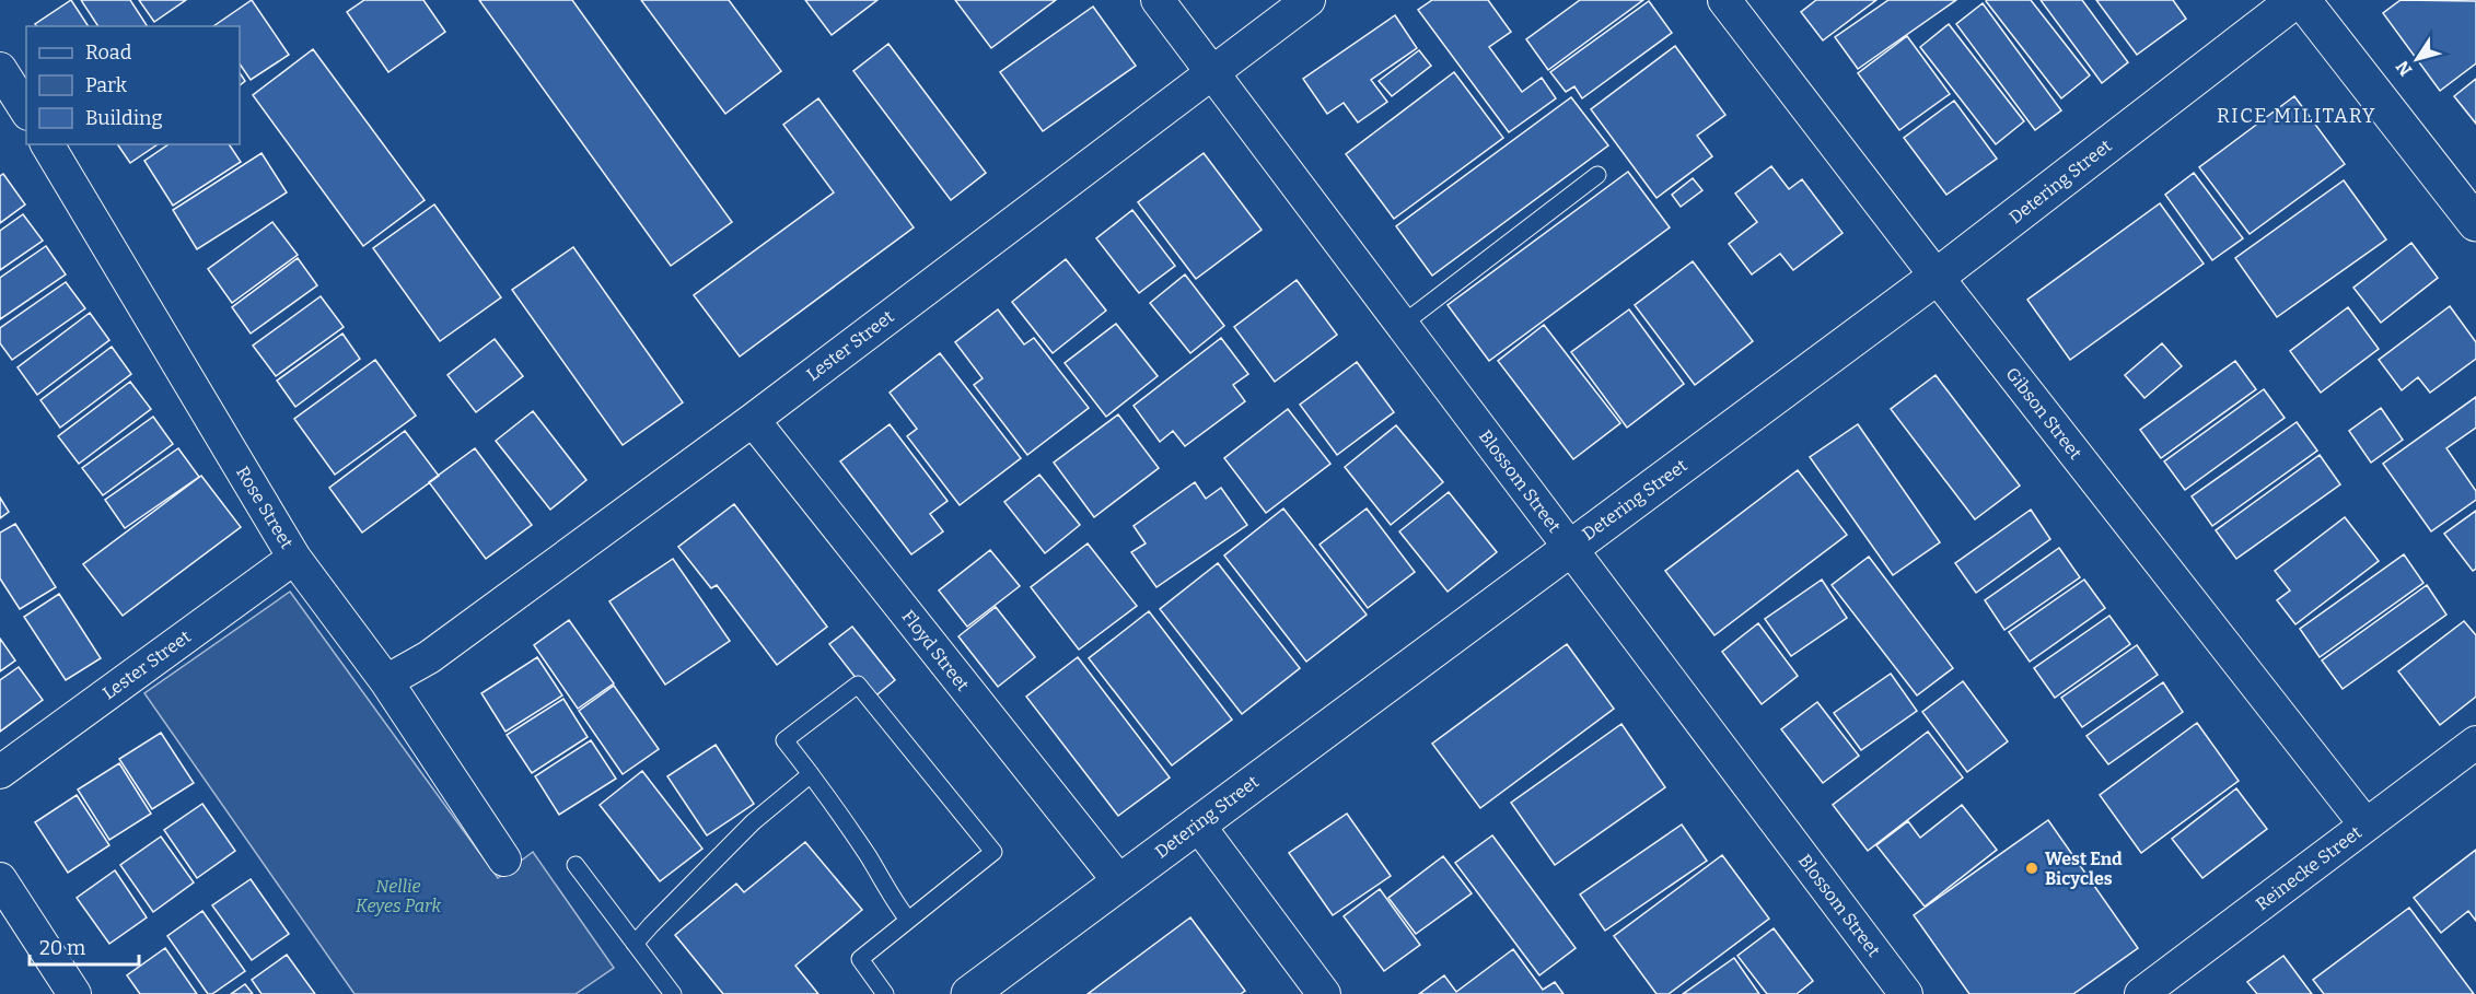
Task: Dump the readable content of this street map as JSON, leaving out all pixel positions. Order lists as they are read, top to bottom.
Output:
{
  "streets": {
    "street": [
      "Detering Street",
      "Lester Street",
      "Gibson Street",
      "Blossom Street",
      "Rose Street",
      "Floyd Street",
      "Reinecke Street"
    ]
  },
  "crossings": [
    ["Detering Street", "Gibson Street"],
    ["Detering Street", "Blossom Street"],
    ["Detering Street", "Floyd Street"],
    ["Lester Street", "Blossom Street"],
    ["Lester Street", "Rose Street"],
    ["Lester Street", "Floyd Street"],
    ["Gibson Street", "Reinecke Street"]
  ],
  "districts": ["RICE MILITARY"],
  "parks": ["Nellie Keyes Park"],
  "places": ["West End Bicycles"],
  "legend": ["Road", "Park", "Building"],
  "scale_bar": "20 m",
  "north": "bottom left"
}
